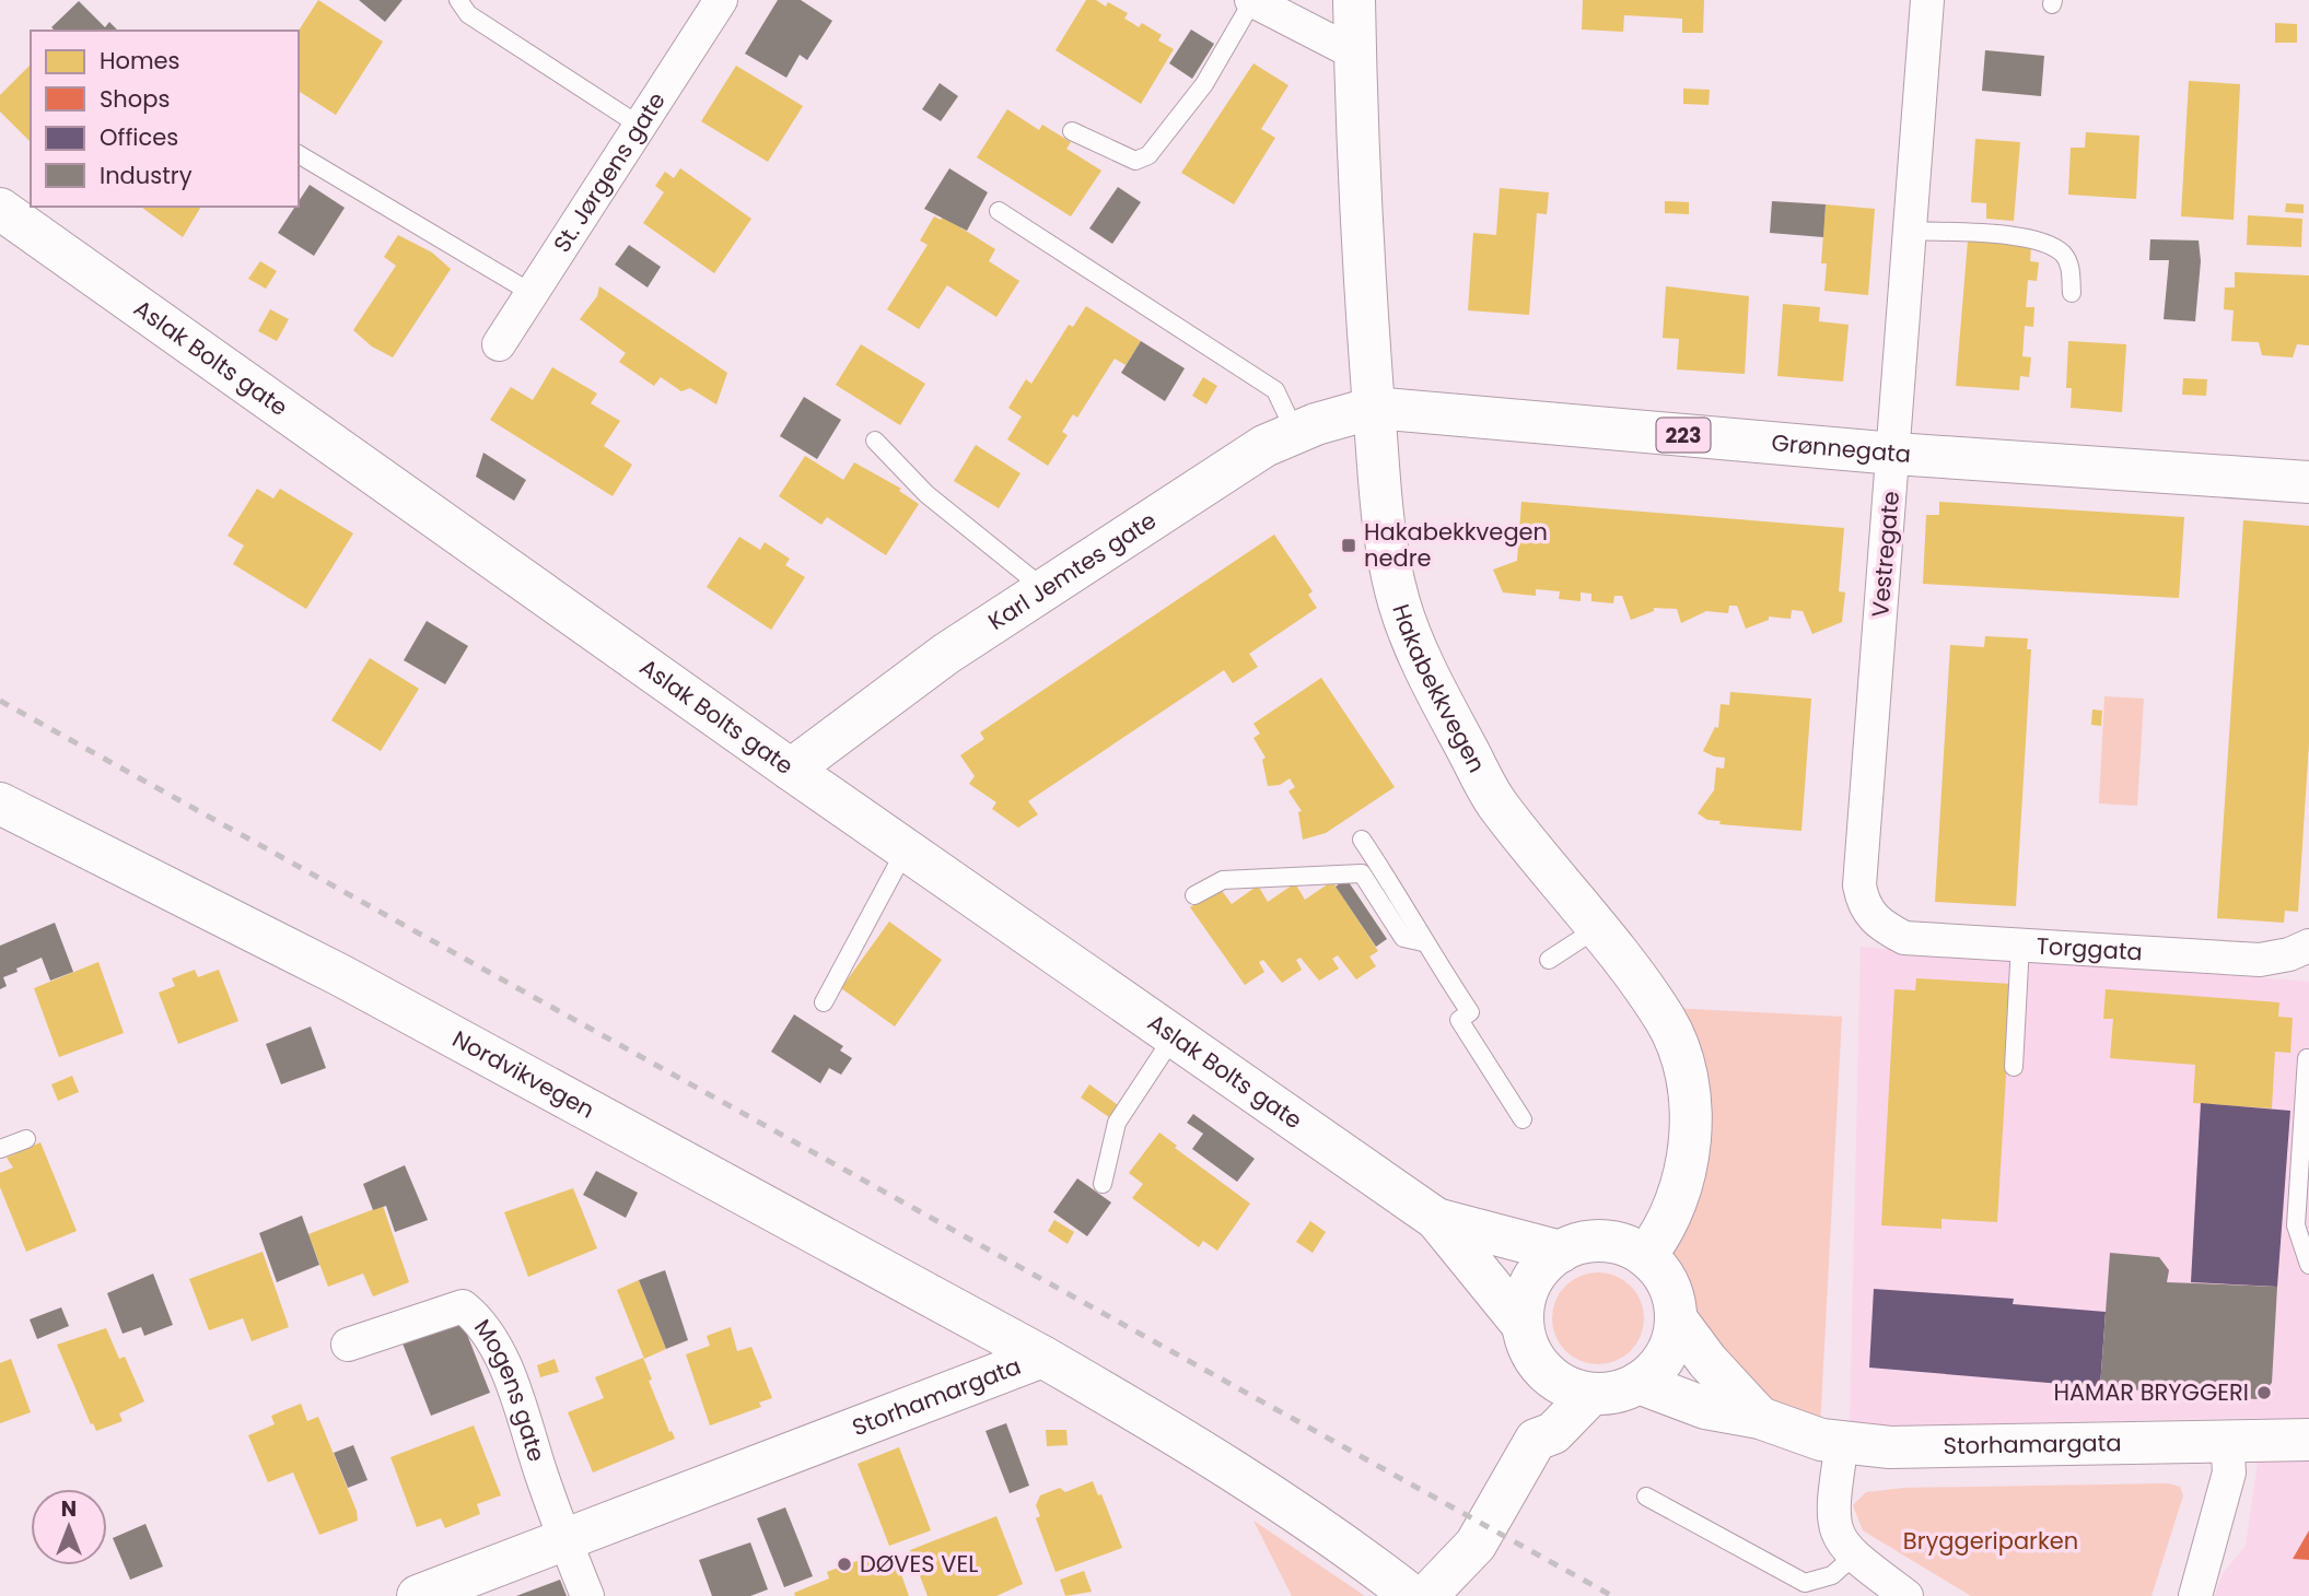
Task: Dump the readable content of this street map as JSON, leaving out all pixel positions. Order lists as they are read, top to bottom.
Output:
{
  "streets": {
    "main road": [
      "Aslak Bolts gate",
      "223",
      "Grønnegata",
      "Karl Jemtes gate",
      "Hakabekkvegen",
      "Nordvikvegen",
      "Storhamargata"
    ],
    "street": [
      "St. Jørgens gate",
      "Vestregate",
      "Torggata",
      "Mogens gate"
    ]
  },
  "crossings": [
    ["Aslak Bolts gate", "Karl Jemtes gate"],
    ["Aslak Bolts gate", "Hakabekkvegen"],
    ["Aslak Bolts gate", "Storhamargata"],
    ["Grønnegata", "Vestregate"],
    ["Grønnegata", "Karl Jemtes gate"],
    ["Grønnegata", "Hakabekkvegen"],
    ["Vestregate", "Torggata"],
    ["Karl Jemtes gate", "Hakabekkvegen"],
    ["Hakabekkvegen", "Storhamargata"],
    ["Nordvikvegen", "Storhamargata"],
    ["Mogens gate", "Storhamargata"]
  ],
  "parks": ["Bryggeriparken"],
  "places": {
    "transit": ["Hakabekkvegen nedre"],
    "other": ["HAMAR BRYGGERI", "DØVES VEL"]
  },
  "legend": [
    "Homes",
    "Shops",
    "Offices",
    "Industry"
  ],
  "north": "top"
}
